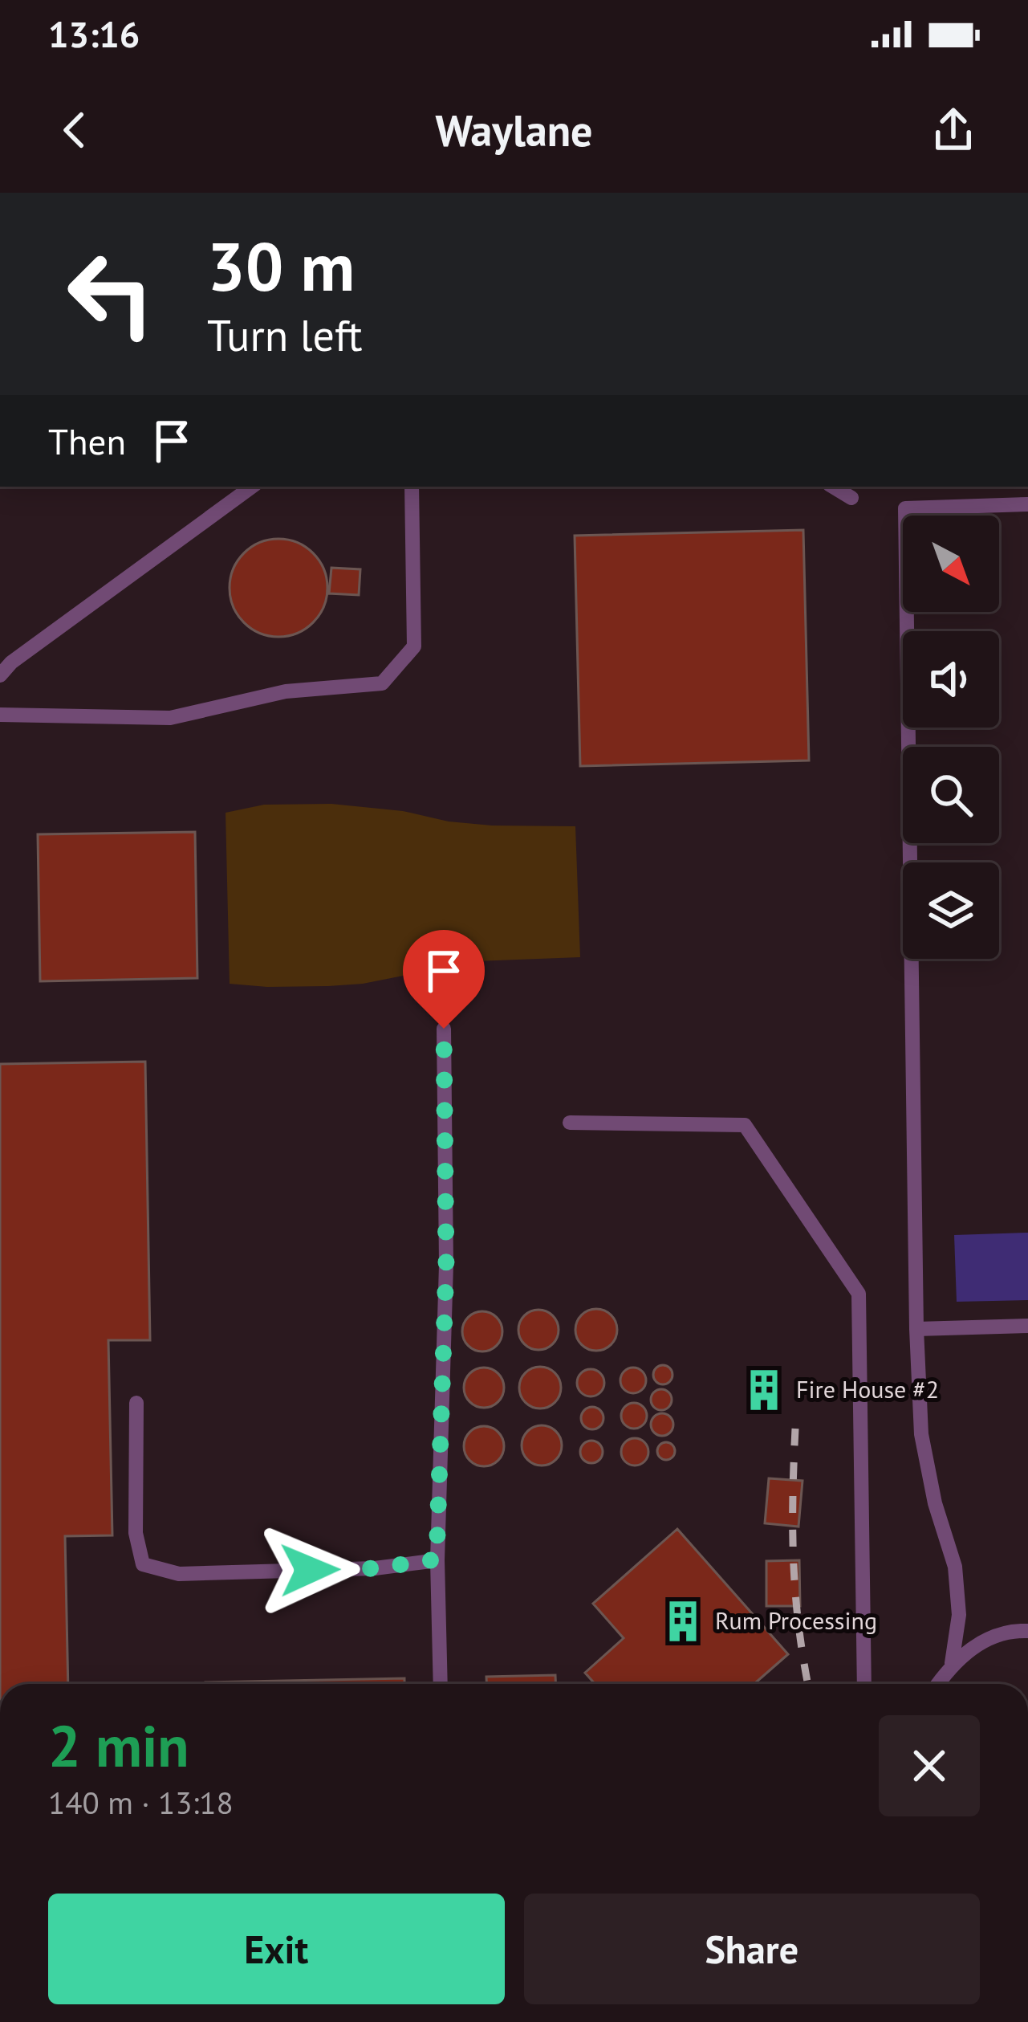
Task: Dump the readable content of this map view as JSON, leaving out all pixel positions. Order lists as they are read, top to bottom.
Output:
{
  "places": {
    "building": ["Fire House #2", "Rum Processing"]
  },
  "north": "bottom right",
  "page": {
    "status": "13:16",
    "header": "Waylane",
    "turn": ["30 m", "Turn left"],
    "then": "Then",
    "heading": ["2 min", "140 m · 13:18"],
    "buttons": ["Exit", "Share"]
  }
}
